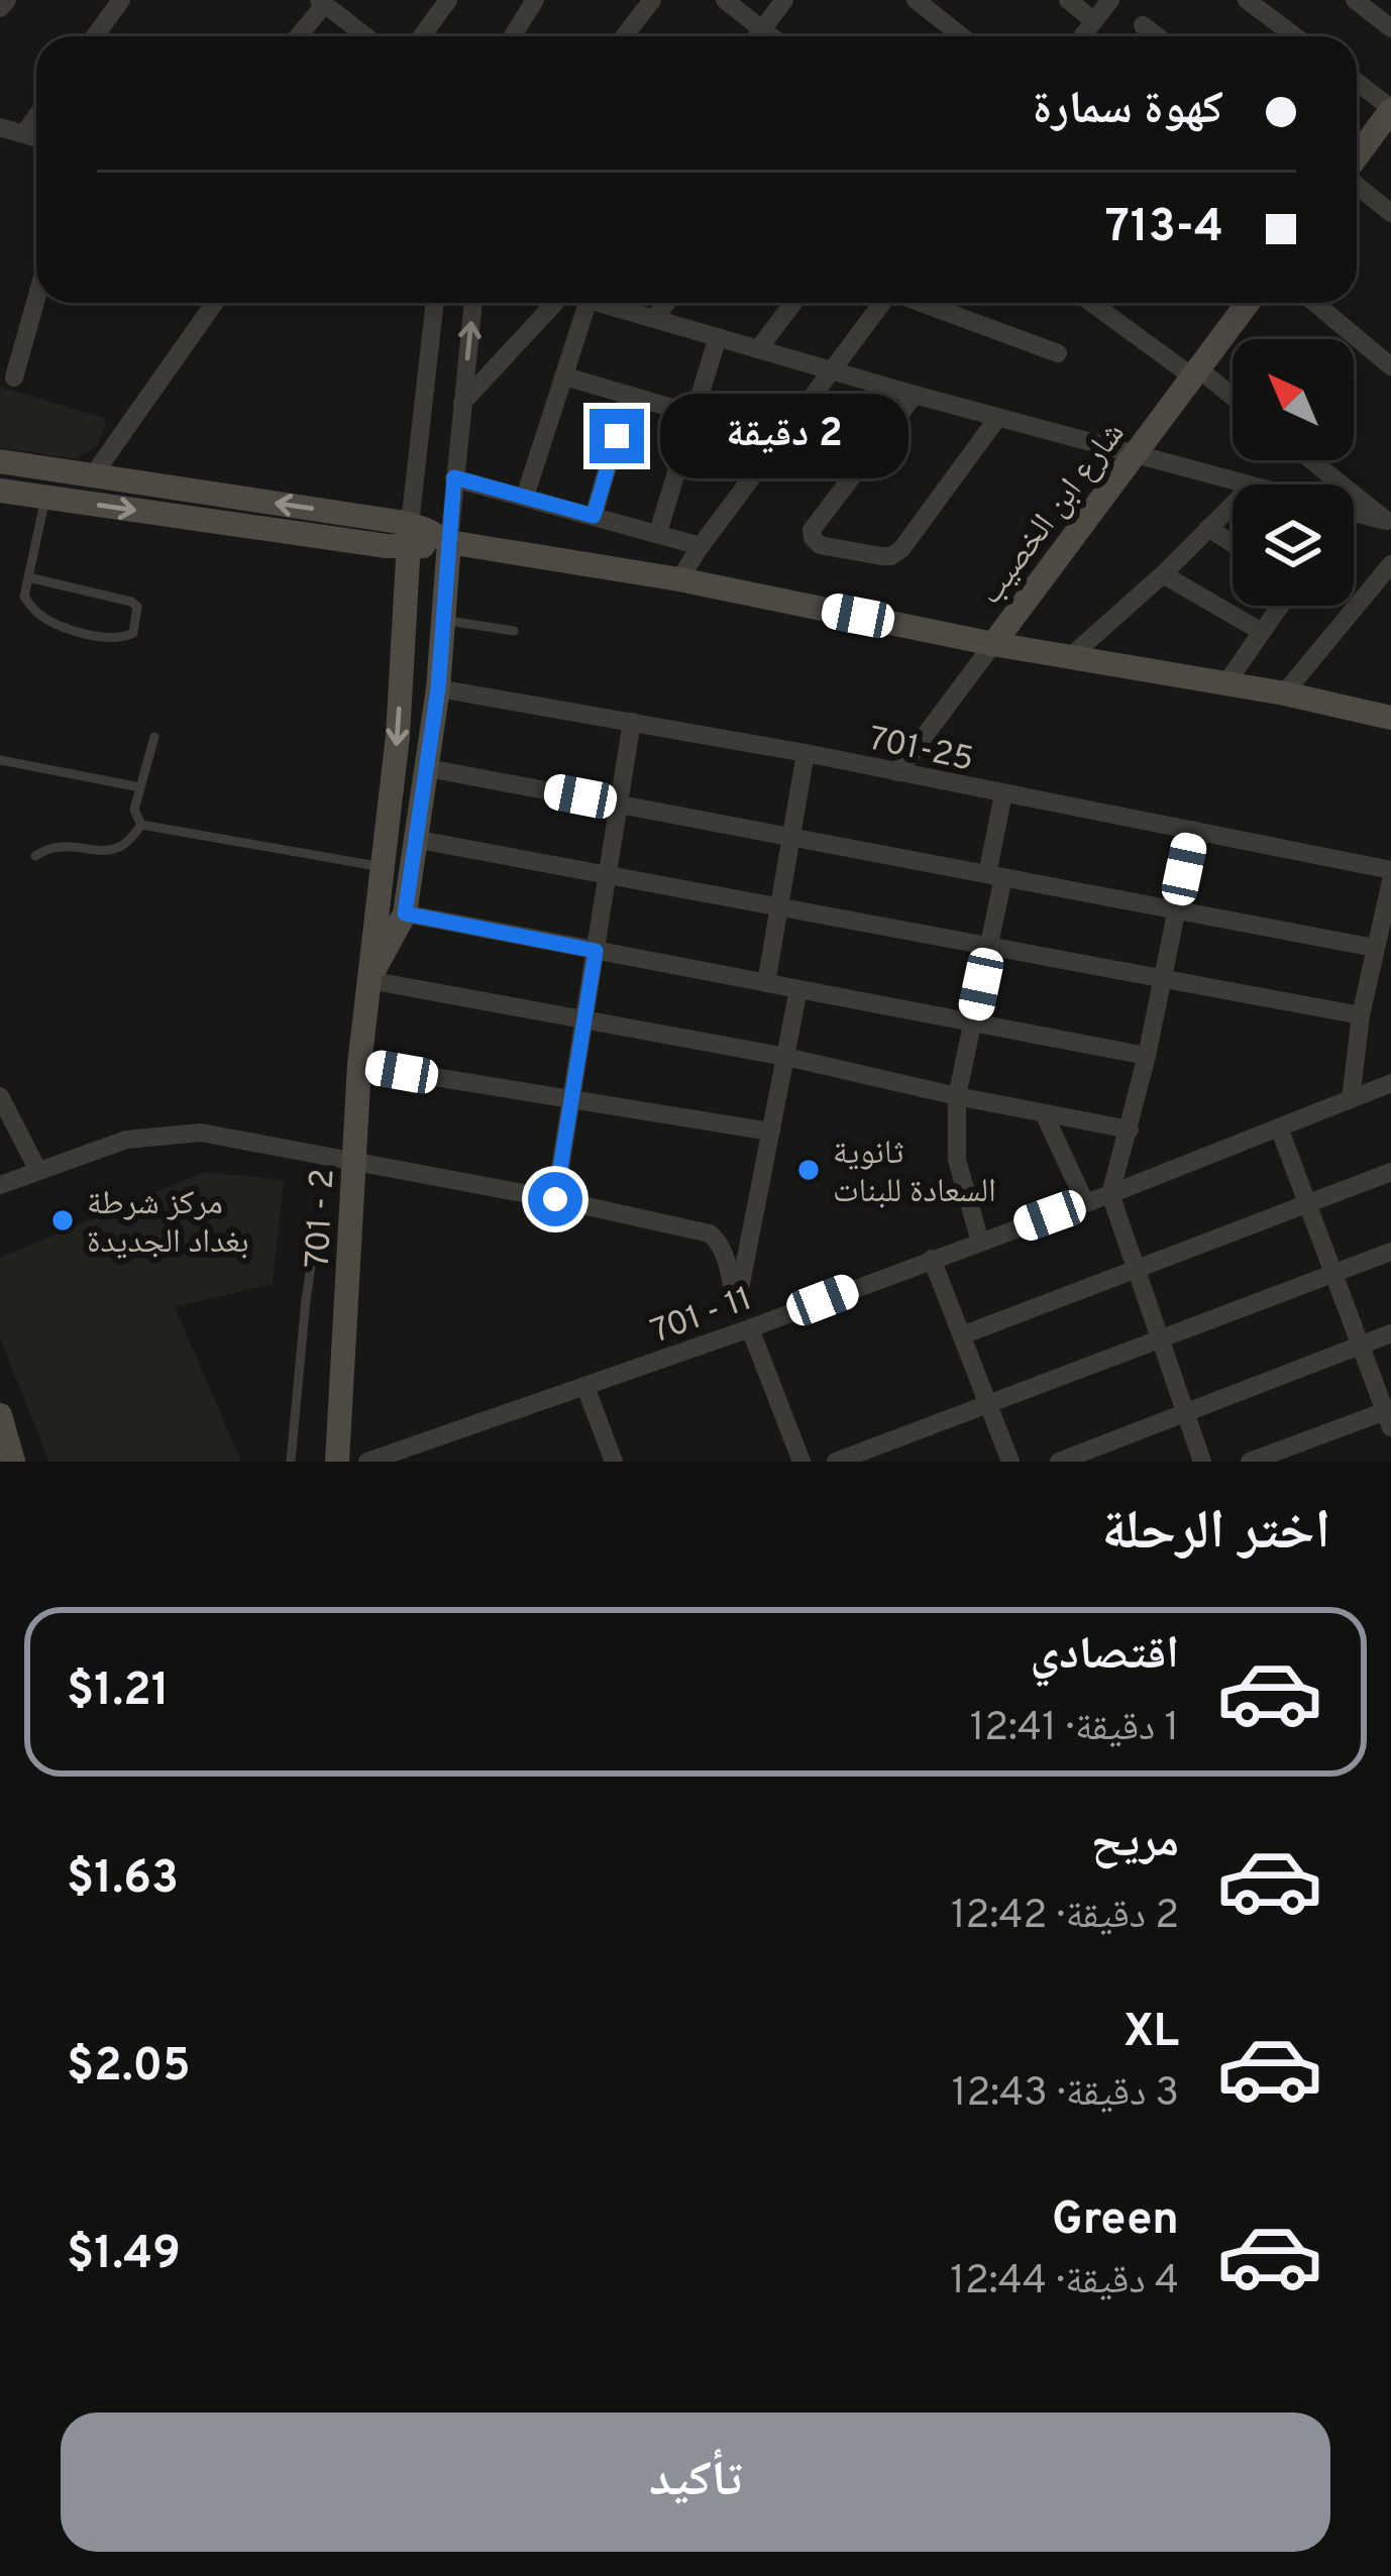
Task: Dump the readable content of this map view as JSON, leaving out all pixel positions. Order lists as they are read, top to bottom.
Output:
{
  "streets": {
    "street": [
      "شارع ابن الخصيب",
      "701-25",
      "701 - 2",
      "701 - 11"
    ]
  },
  "crossings": [
    ["شارع ابن الخصيب", "701-25"]
  ],
  "places": ["ثانوية السعادة للبنات", "مركز شرطة بغداد الجديدة"],
  "north": "top left",
  "page": {
    "banner": ["كهوة سمارة", "713-4"],
    "bubble": "2 دقيقة",
    "heading": "اختر الرحلة",
    "list": [
      {
        "name": "اقتصادي",
        "note": "1 دقيقة · 12:41",
        "value": "$1.21"
      },
      {
        "name": "مريح",
        "note": "2 دقيقة · 12:42",
        "value": "$1.63"
      },
      {
        "name": "XL",
        "note": "3 دقيقة · 12:43",
        "value": "$2.05"
      },
      {
        "name": "Green",
        "note": "4 دقيقة · 12:44",
        "value": "$1.49"
      }
    ],
    "buttons": "تأكيد"
  }
}
